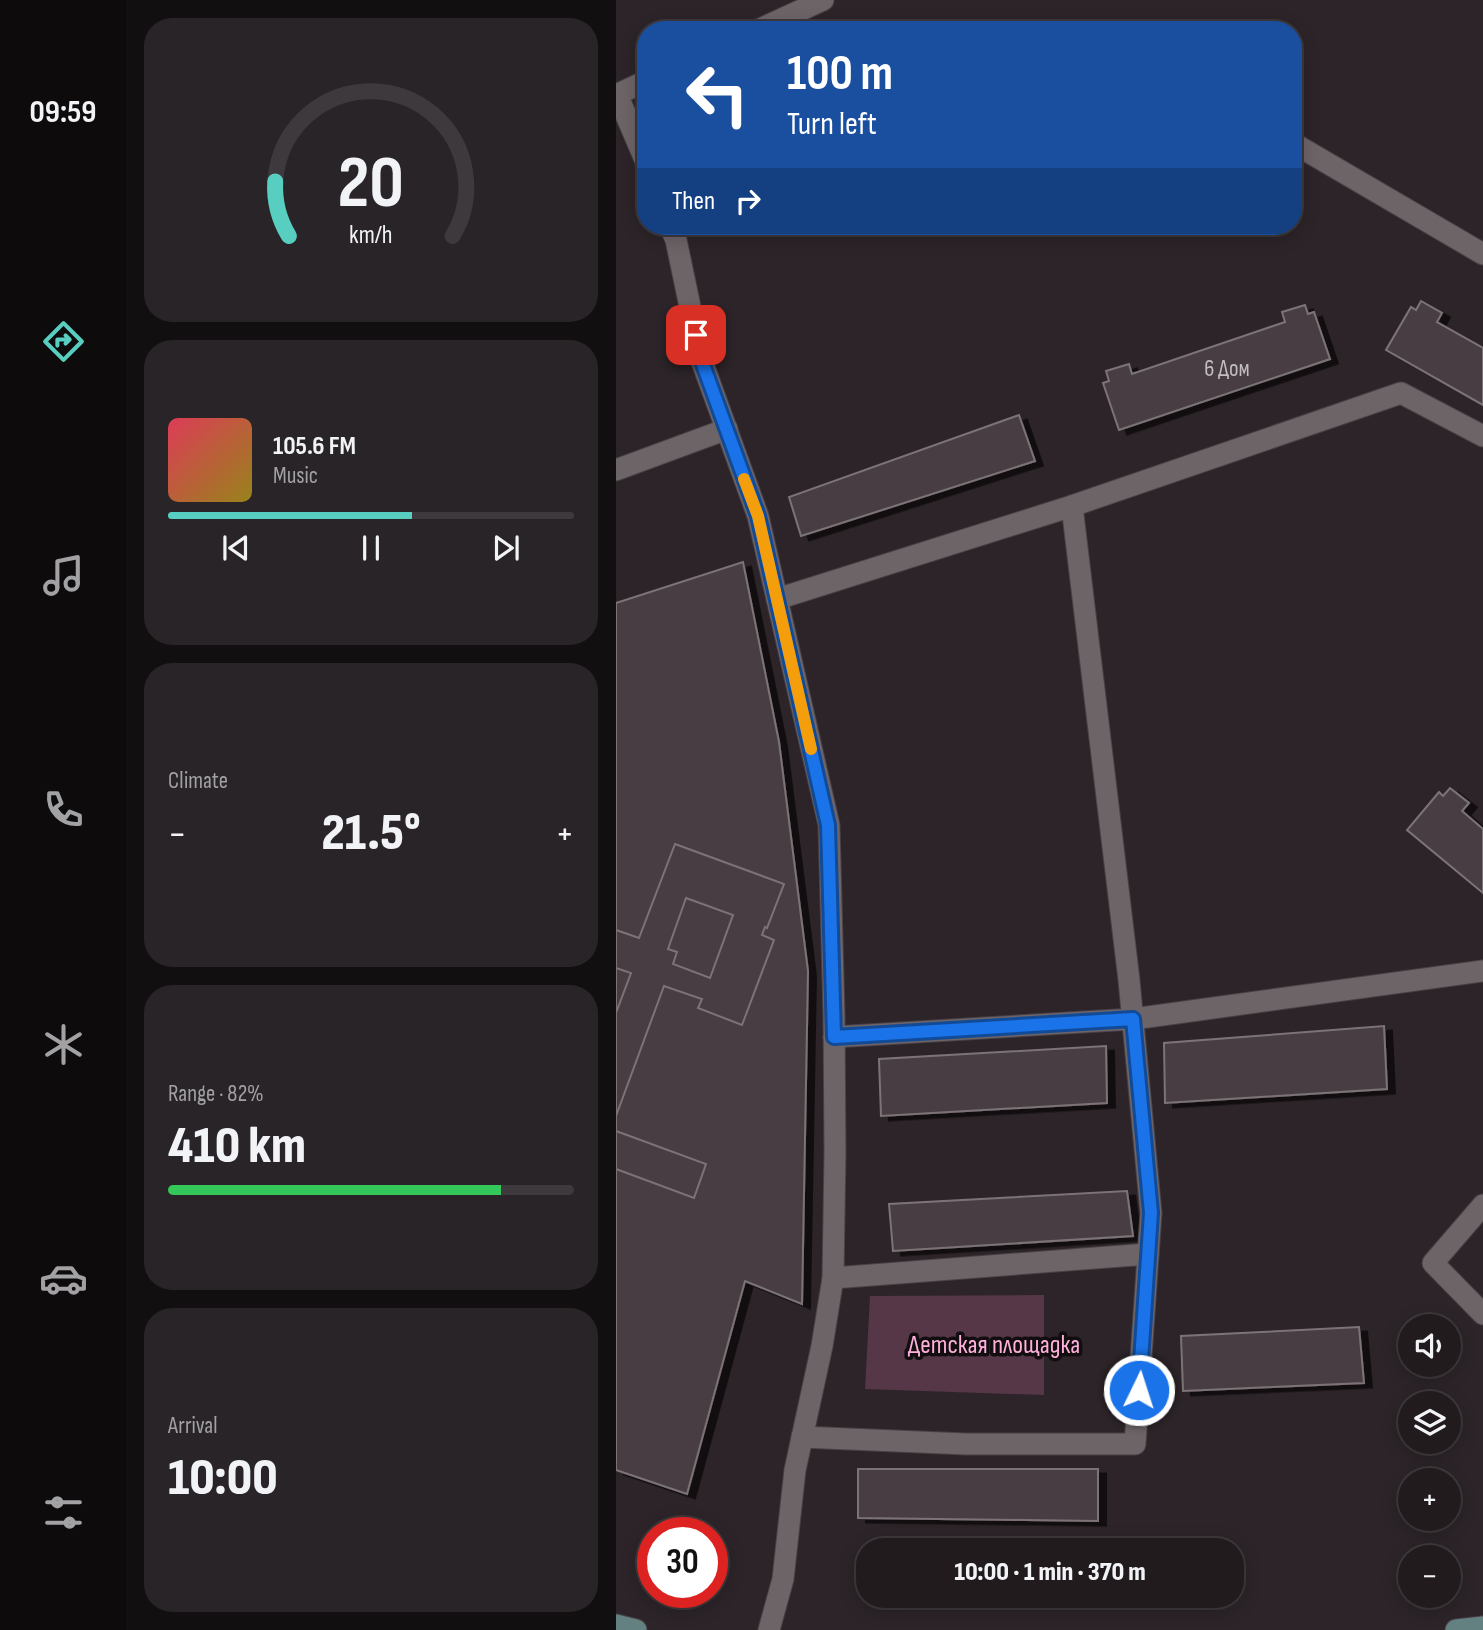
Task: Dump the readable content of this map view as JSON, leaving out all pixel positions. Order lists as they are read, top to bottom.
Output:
{
  "parks": ["Детская площадка"],
  "house_numbers": ["6 Дом"],
  "page": {
    "tabs": "09:59",
    "turn": ["100 m", "Turn left"],
    "then": "Then",
    "song": ["105.6 FM", "Music"],
    "tile": [
      "Climate",
      ["Range · 82%", "410 km"],
      ["Arrival", "10:00"]
    ],
    "heat": ["−", "21.5°", "+"],
    "map_buttons": ["+", "−"],
    "limit": "30",
    "trip": "10:00 · 1 min · 370 m",
    "gauge": ["20", "km/h"]
  }
}
